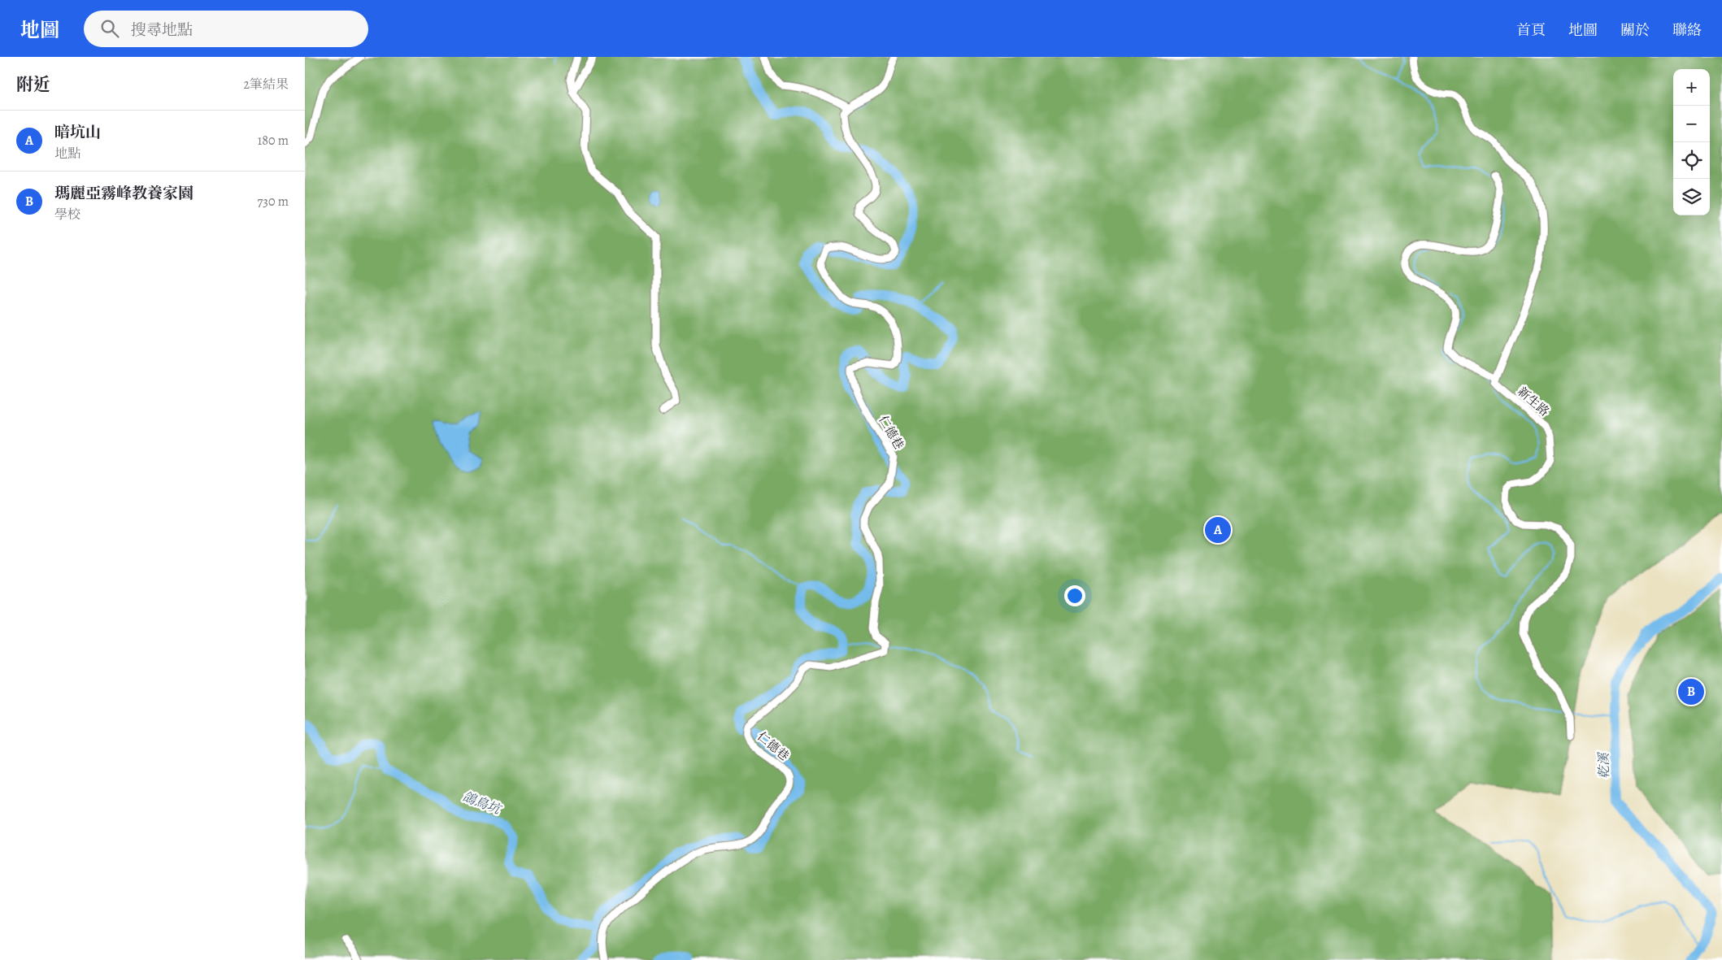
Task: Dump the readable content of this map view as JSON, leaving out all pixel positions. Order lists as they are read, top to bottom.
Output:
{
  "streets": {
    "street": ["新生路", "仁德巷"]
  },
  "water": ["乾溪", "鴿鳥坑"],
  "page": {
    "header": "地圖",
    "search": "搜尋地點",
    "nav": [
      "首頁",
      "地圖",
      "關於",
      "聯絡"
    ],
    "heading": ["附近", "2筆結果"],
    "map_buttons": ["+", "−"],
    "list": [
      {
        "mark": "A",
        "name": "暗坑山",
        "note": "地點",
        "value": "180 m"
      },
      {
        "mark": "B",
        "name": "瑪麗亞霧峰教養家園",
        "note": "學校",
        "value": "730 m"
      }
    ],
    "pins": ["A", "B"]
  }
}
